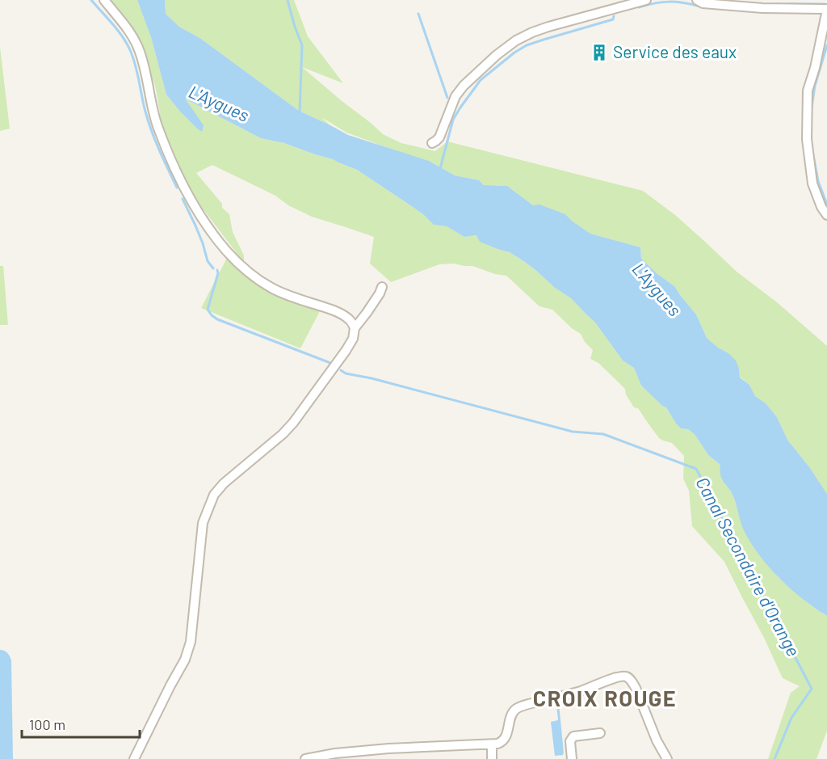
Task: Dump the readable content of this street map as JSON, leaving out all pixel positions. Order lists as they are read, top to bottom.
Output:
{
  "districts": ["CROIX ROUGE"],
  "water": ["L'Aygues", "Canal Secondaire d'Orange"],
  "places": {
    "building": ["Service des eaux"]
  },
  "scale_bar": "100 m"
}
